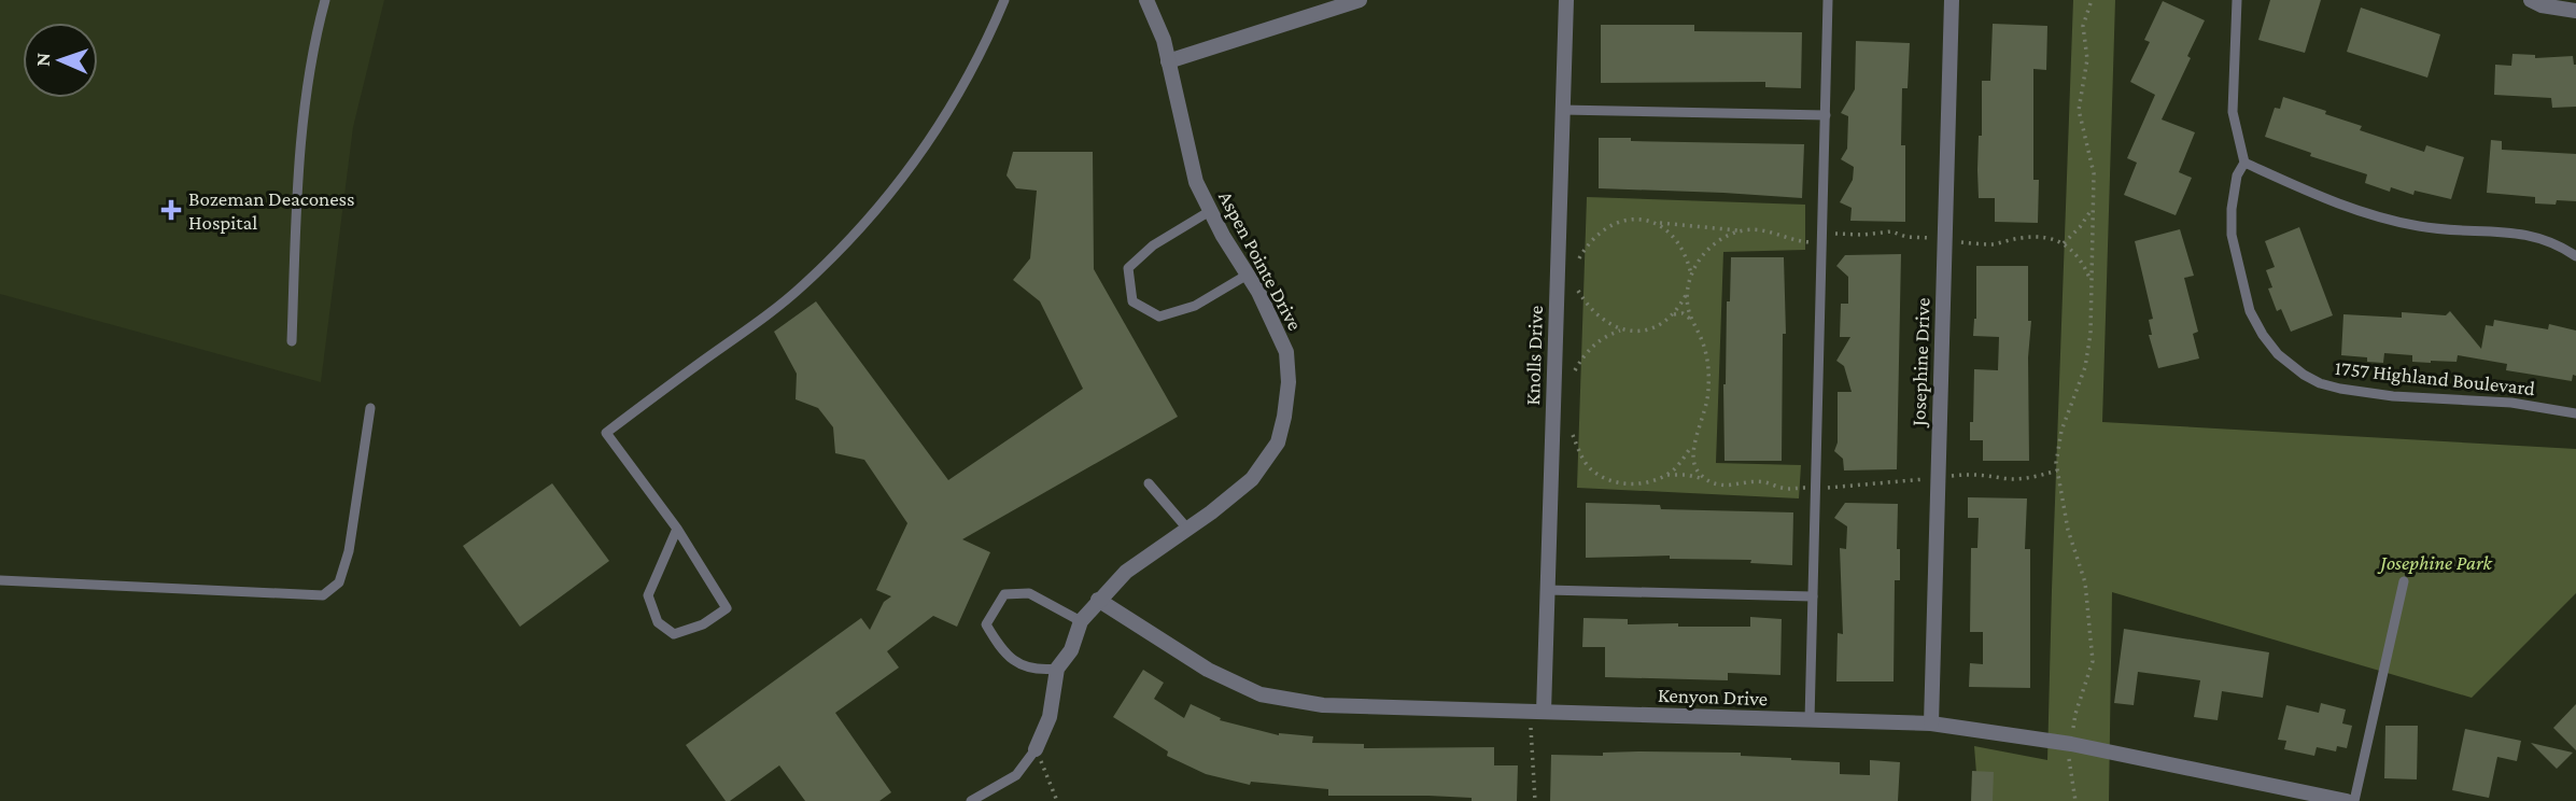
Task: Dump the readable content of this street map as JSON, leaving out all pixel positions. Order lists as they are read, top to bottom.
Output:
{
  "streets": {
    "street": [
      "Aspen Pointe Drive",
      "Knolls Drive",
      "Josephine Drive",
      "Kenyon Drive"
    ],
    "lane": ["1757 Highland Boulevard"]
  },
  "crossings": [
    ["Aspen Pointe Drive", "Kenyon Drive"],
    ["Knolls Drive", "Kenyon Drive"],
    ["Josephine Drive", "Kenyon Drive"]
  ],
  "parks": ["Josephine Park"],
  "places": {
    "health": ["Bozeman Deaconess Hospital"]
  },
  "north": "left"
}
